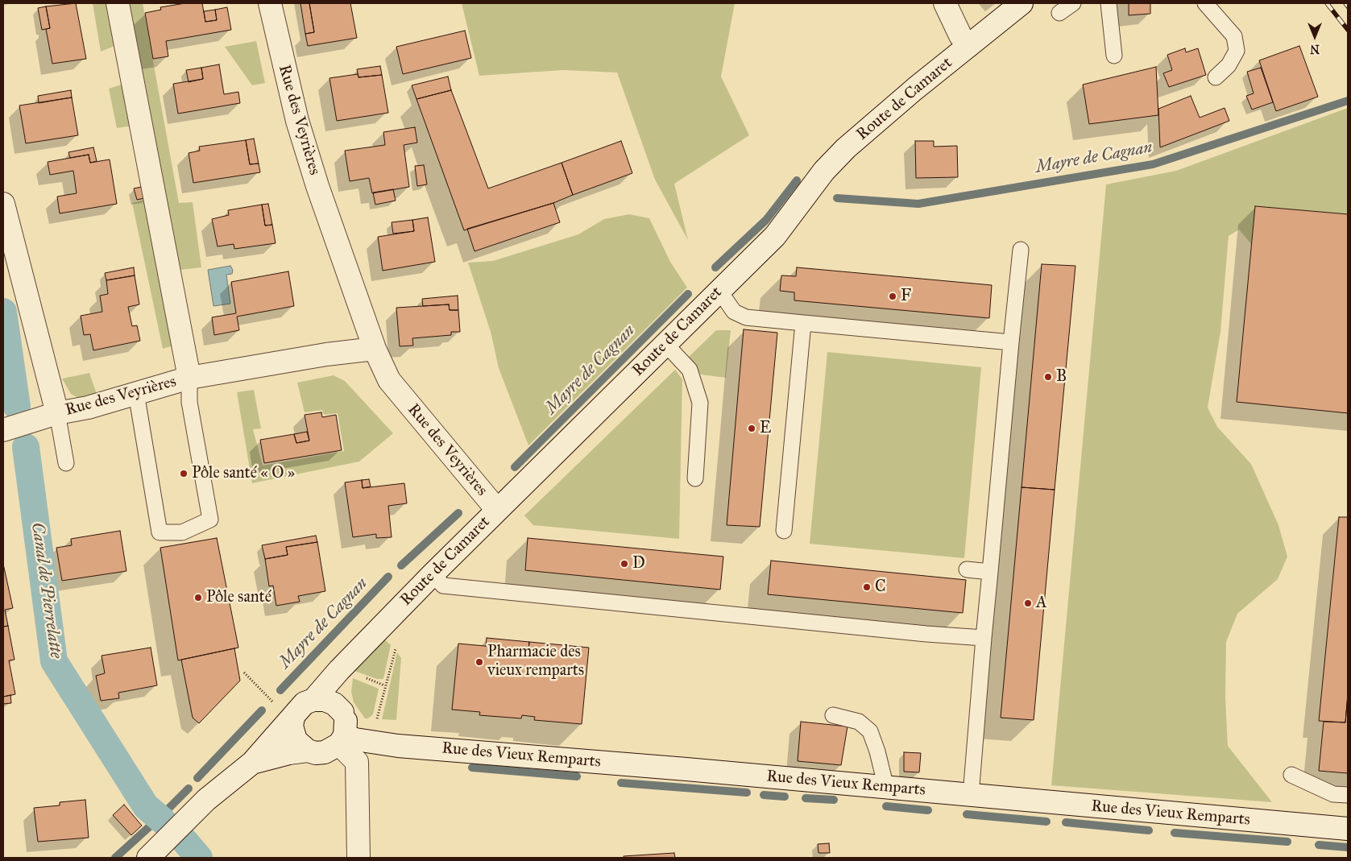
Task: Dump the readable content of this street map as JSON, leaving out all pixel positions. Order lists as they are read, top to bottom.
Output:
{
  "streets": {
    "main road": ["Route de Camaret", "Rue des Veyrières", "Rue des Vieux Remparts"]
  },
  "crossings": [
    ["Route de Camaret", "Rue des Veyrières"],
    ["Route de Camaret", "Rue des Vieux Remparts"]
  ],
  "water": ["Mayre de Cagnan", "Canal de Pierrelatte"],
  "places": [
    "F",
    "B",
    "E",
    "Pôle santé « O »",
    "D",
    "C",
    "Pôle santé",
    "A",
    "Pharmacie des vieux remparts"
  ],
  "north": "bottom"
}
